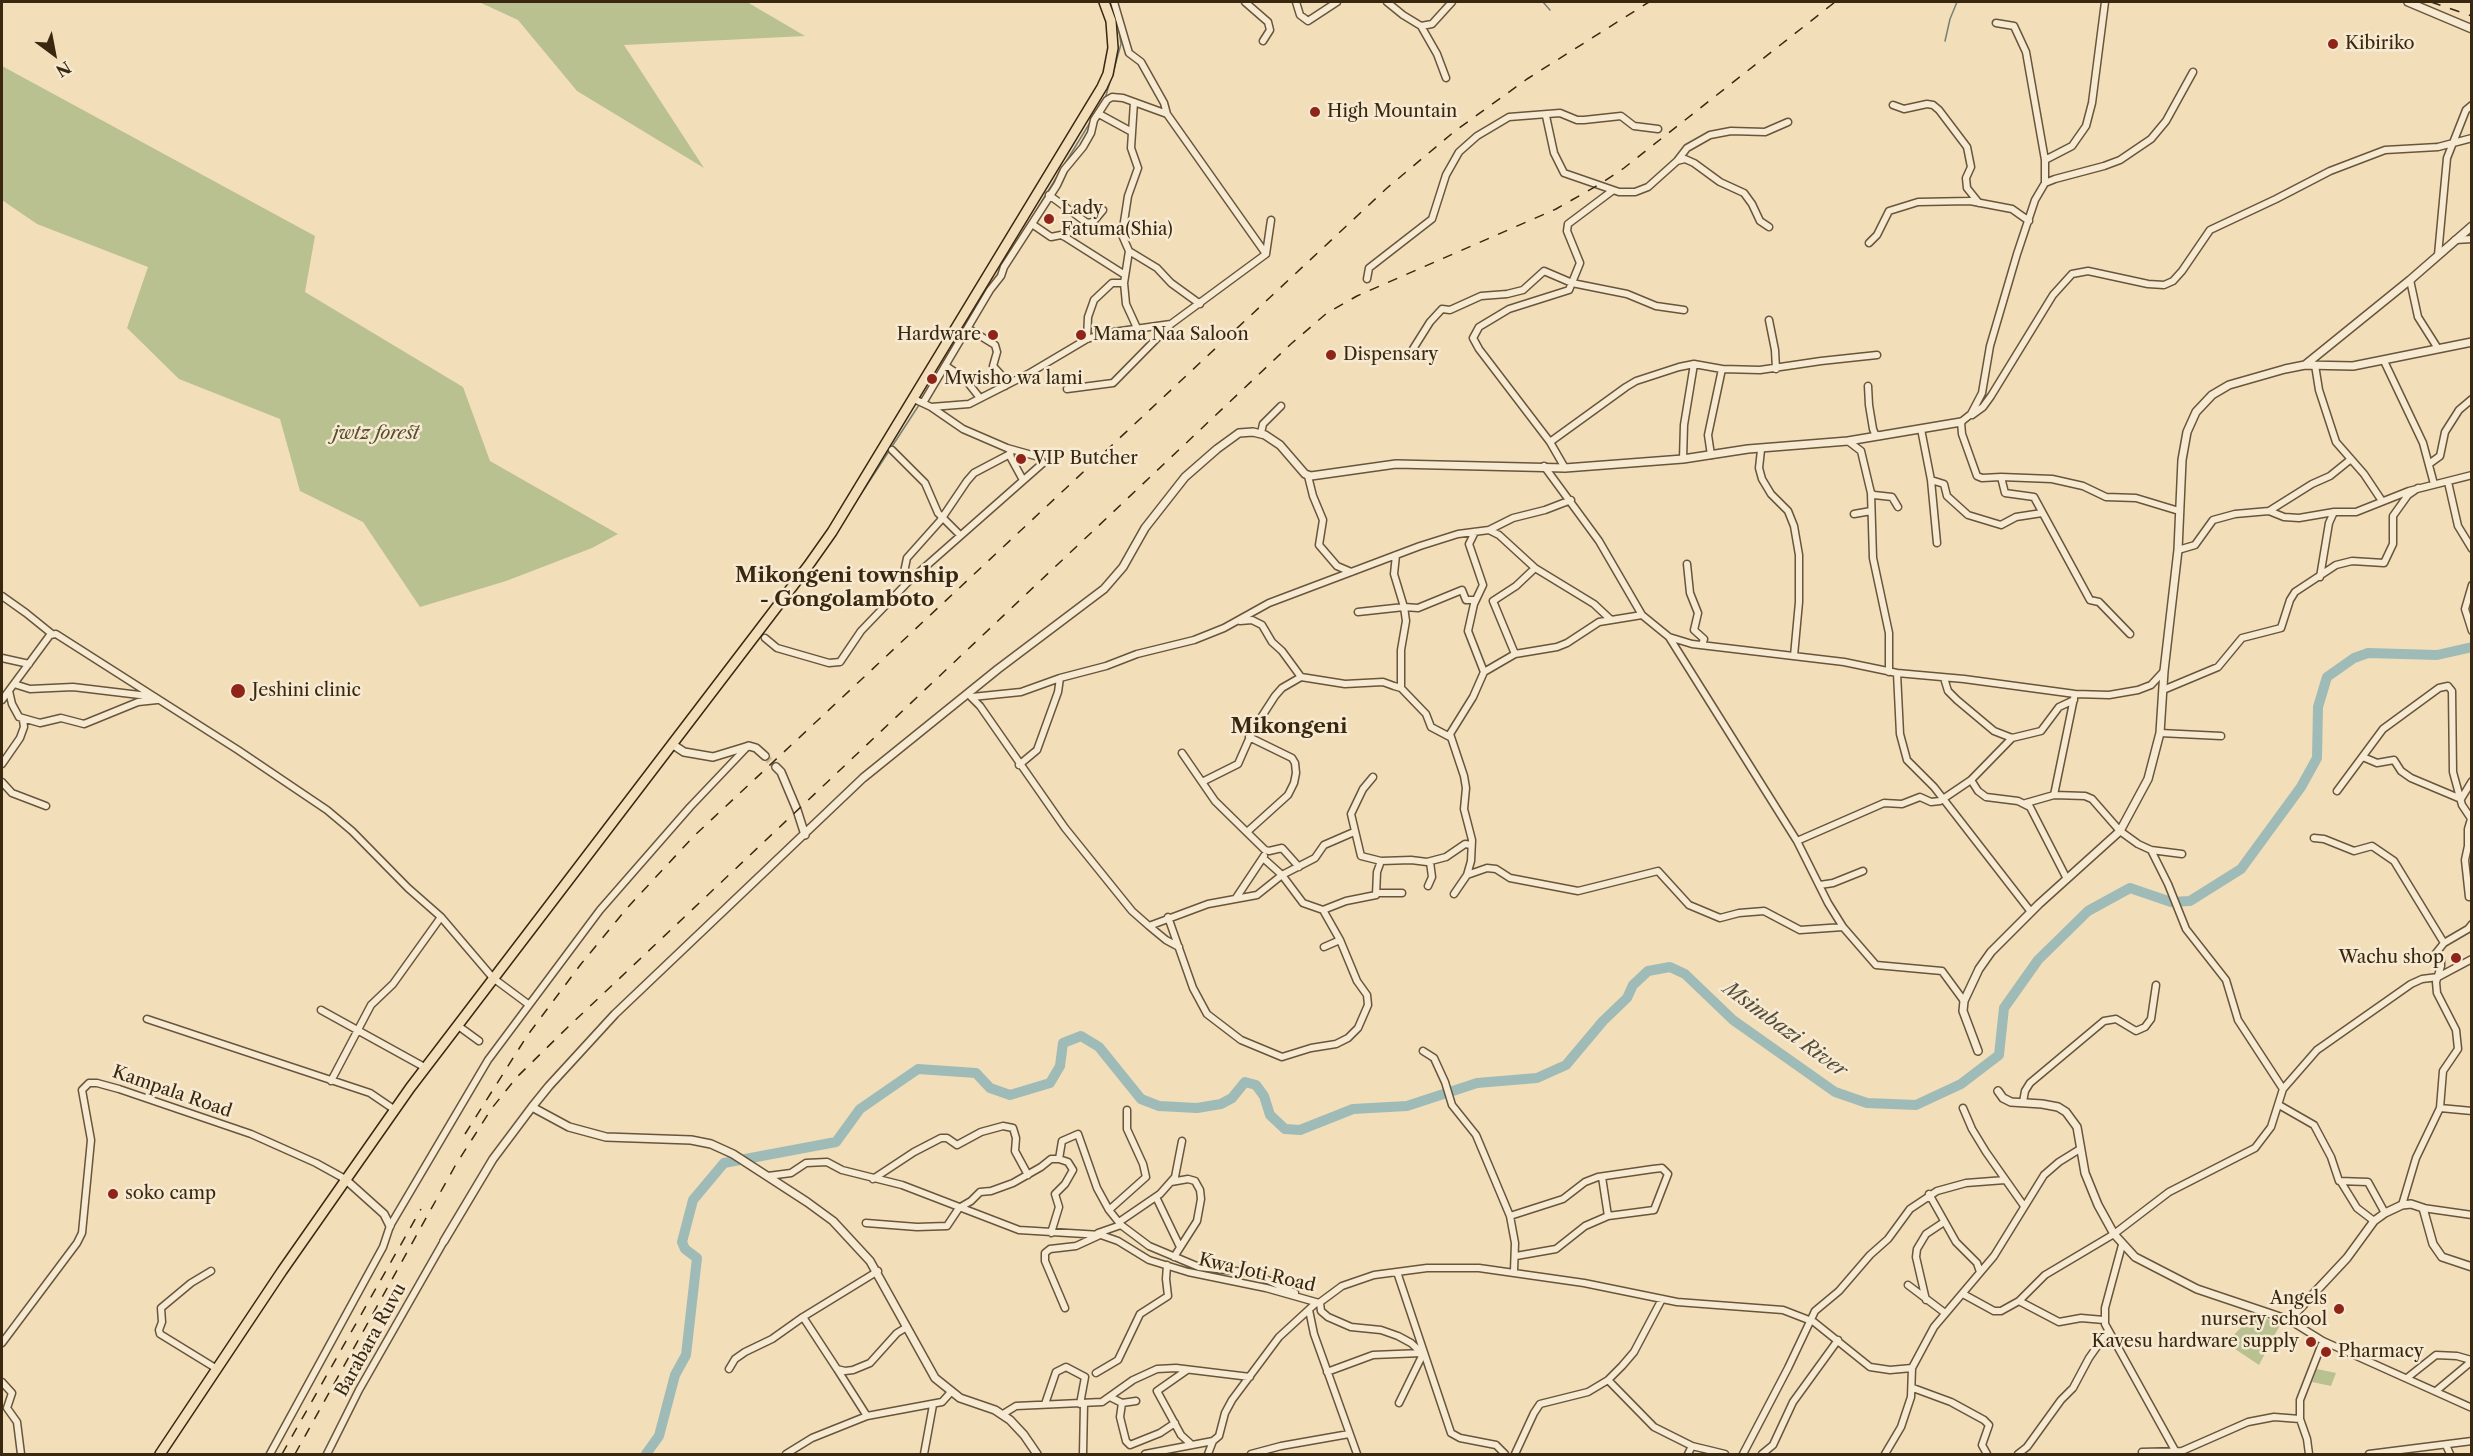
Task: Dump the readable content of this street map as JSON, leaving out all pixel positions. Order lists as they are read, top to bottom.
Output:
{
  "streets": {
    "street": ["Kampala Road", "Kwa Joti Road", "Barabara Ruvu"]
  },
  "districts": ["Mikongeni township - Gongolamboto", "Mikongeni"],
  "water": ["Msimbazi River"],
  "parks": ["jwtz forest"],
  "places": [
    "Kibiriko",
    "High Mountain",
    "Lady Fatuma(Shia)",
    "Hardware",
    "Mama Naa Saloon",
    "Dispensary",
    "Mwisho wa lami",
    "VIP Butcher",
    "Jeshini clinic",
    "Wachu shop",
    "soko camp",
    "Angels nursery school",
    "Kavesu hardware supply",
    "Pharmacy"
  ],
  "north": "bottom right"
}
